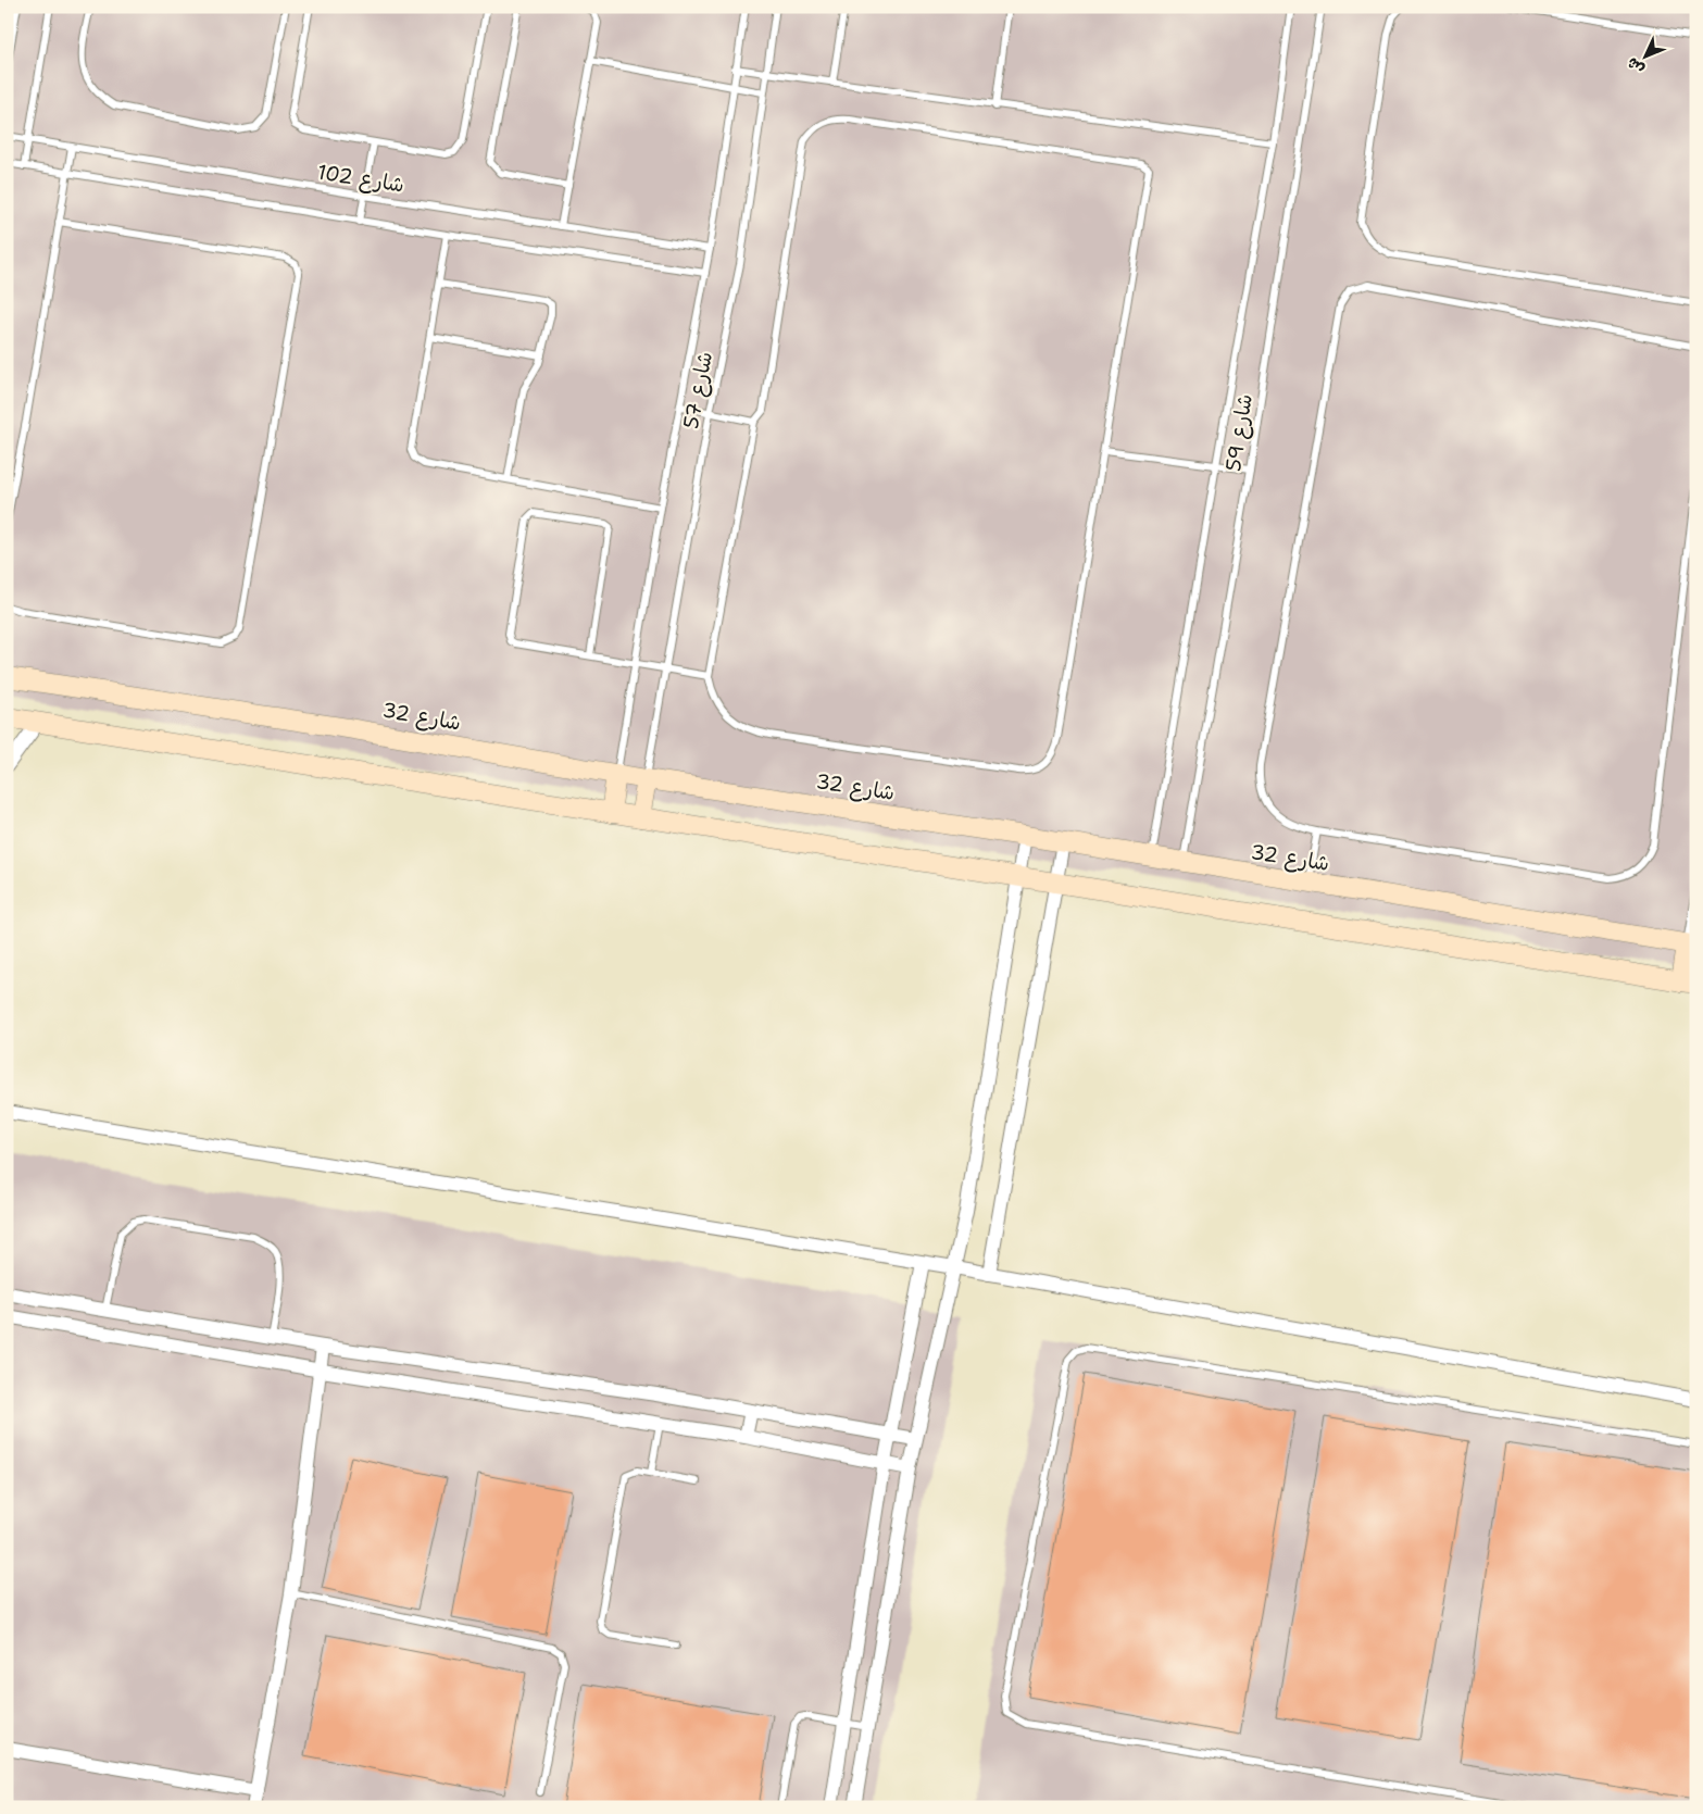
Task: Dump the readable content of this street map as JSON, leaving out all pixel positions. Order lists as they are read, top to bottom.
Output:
{
  "streets": {
    "main road": ["شارع 32"],
    "lane": ["شارع 102", "شارع 57", "شارع 59"]
  },
  "crossings": [
    ["شارع 102", "شارع 57"],
    ["شارع 57", "شارع 32"],
    ["شارع 59", "شارع 32"]
  ],
  "north": "bottom left"
}
